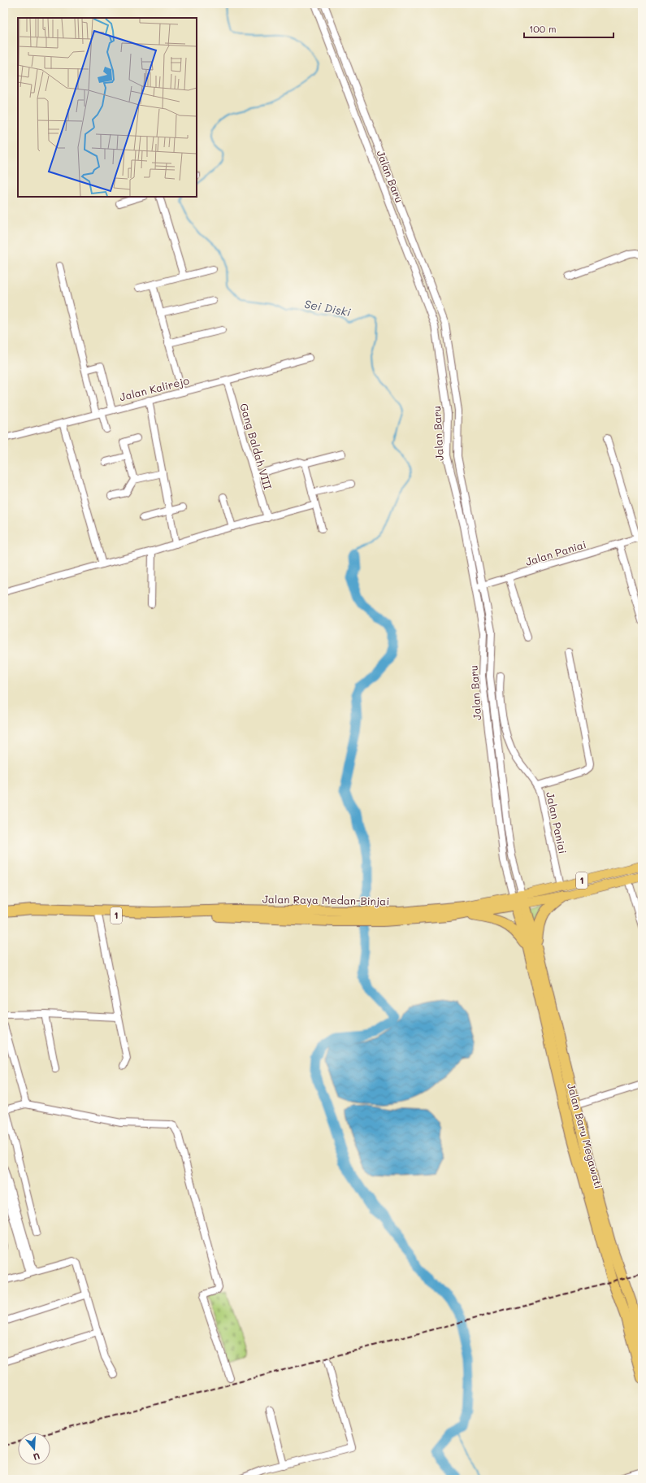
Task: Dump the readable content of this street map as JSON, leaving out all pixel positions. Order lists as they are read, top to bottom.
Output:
{
  "streets": {
    "highway": ["1", "Jalan Raya Medan-Binjai", "Jalan Baru Megawati"],
    "street": [
      "Jalan Baru",
      "Jalan Kalirejo",
      "Gang Baldah VIII",
      "Jalan Paniai"
    ]
  },
  "crossings": [
    ["Jalan Baru", "Jalan Paniai"],
    ["Jalan Baru", "Jalan Raya Medan-Binjai"],
    ["Jalan Baru", "Jalan Baru Megawati"],
    ["Jalan Kalirejo", "Gang Baldah VIII"],
    ["Jalan Paniai", "Jalan Raya Medan-Binjai"],
    ["Jalan Raya Medan-Binjai", "Jalan Baru Megawati"]
  ],
  "water": ["Sei Diski"],
  "scale_bar": "100 m",
  "north": "bottom"
}
